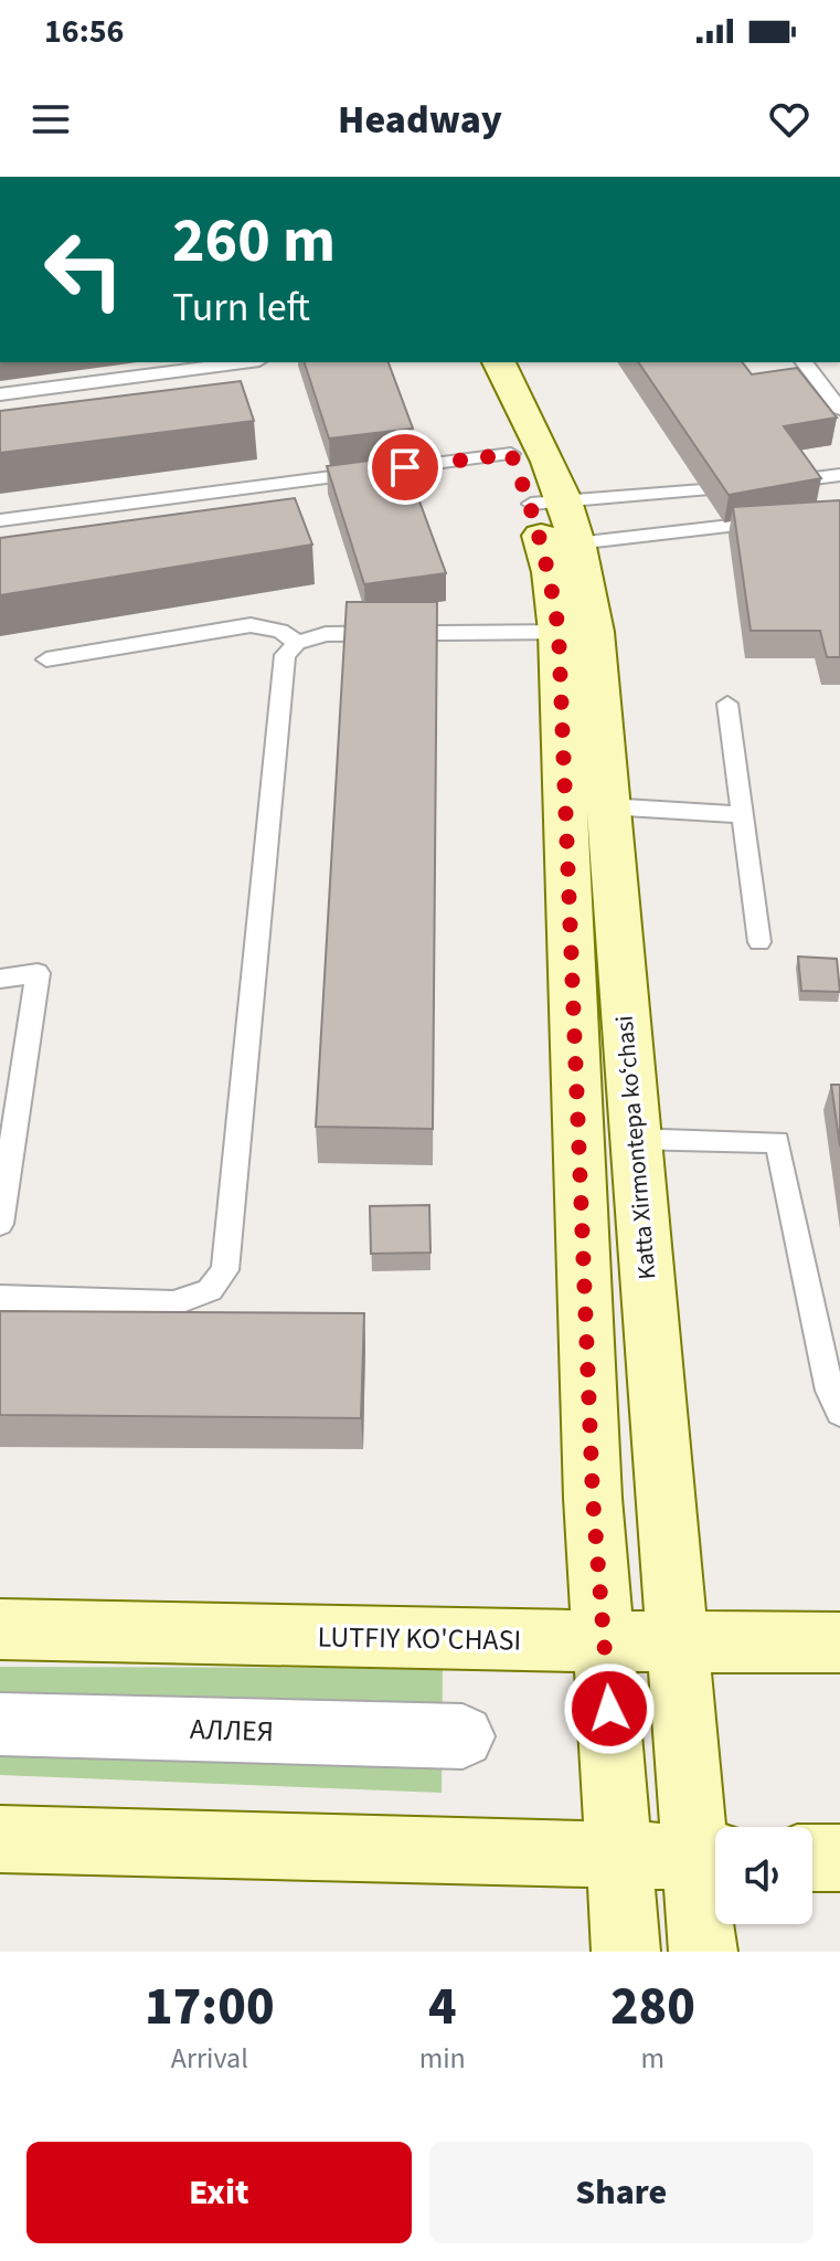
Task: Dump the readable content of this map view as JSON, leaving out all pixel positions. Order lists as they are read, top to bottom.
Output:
{
  "streets": {
    "main road": ["Katta Xirmontepa koʻchasi", "LUTFIY KO'CHASI"],
    "street": ["АЛЛЕЯ"]
  },
  "crossings": [
    ["Katta Xirmontepa koʻchasi", "LUTFIY KO'CHASI"]
  ],
  "page": {
    "status": "16:56",
    "header": "Headway",
    "turn": ["260 m", "Turn left"],
    "eta": [
      "17:00",
      "Arrival",
      "4",
      "min",
      "280",
      "m"
    ],
    "buttons": ["Exit", "Share"]
  }
}
